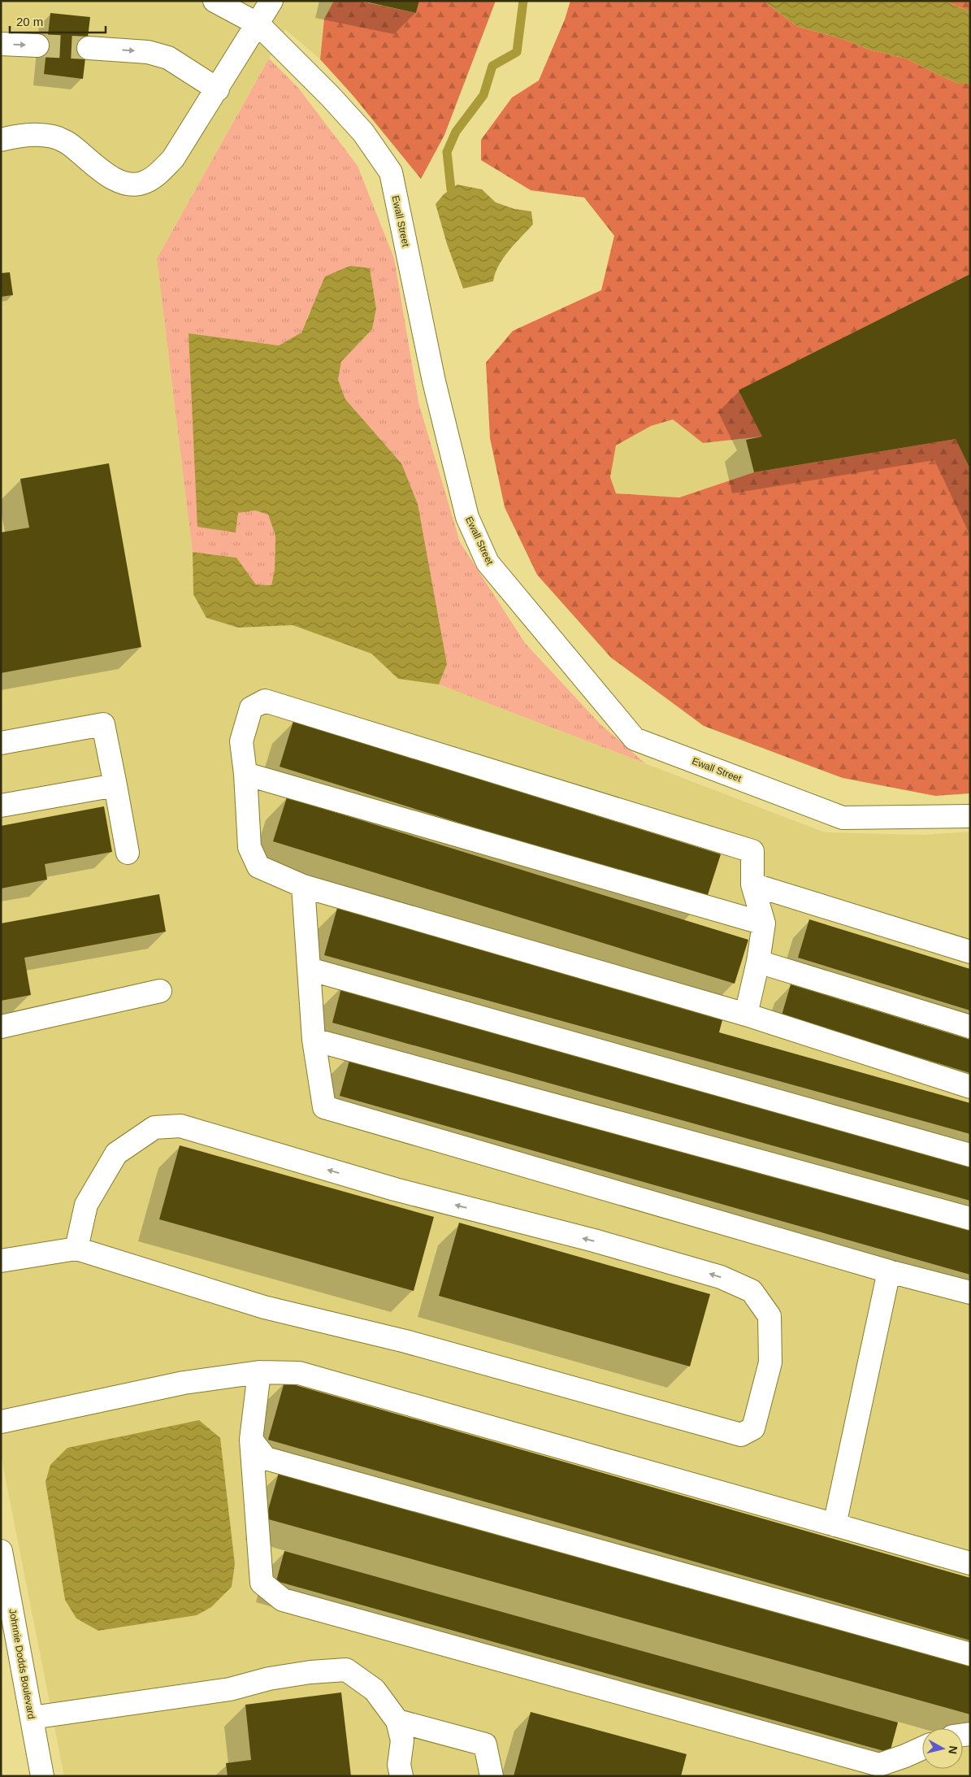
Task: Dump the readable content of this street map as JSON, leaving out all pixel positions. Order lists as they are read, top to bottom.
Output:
{
  "streets": {
    "street": ["Ewall Street", "Johnnie Dodds Boulevard"]
  },
  "scale_bar": "20 m",
  "north": "right"
}
